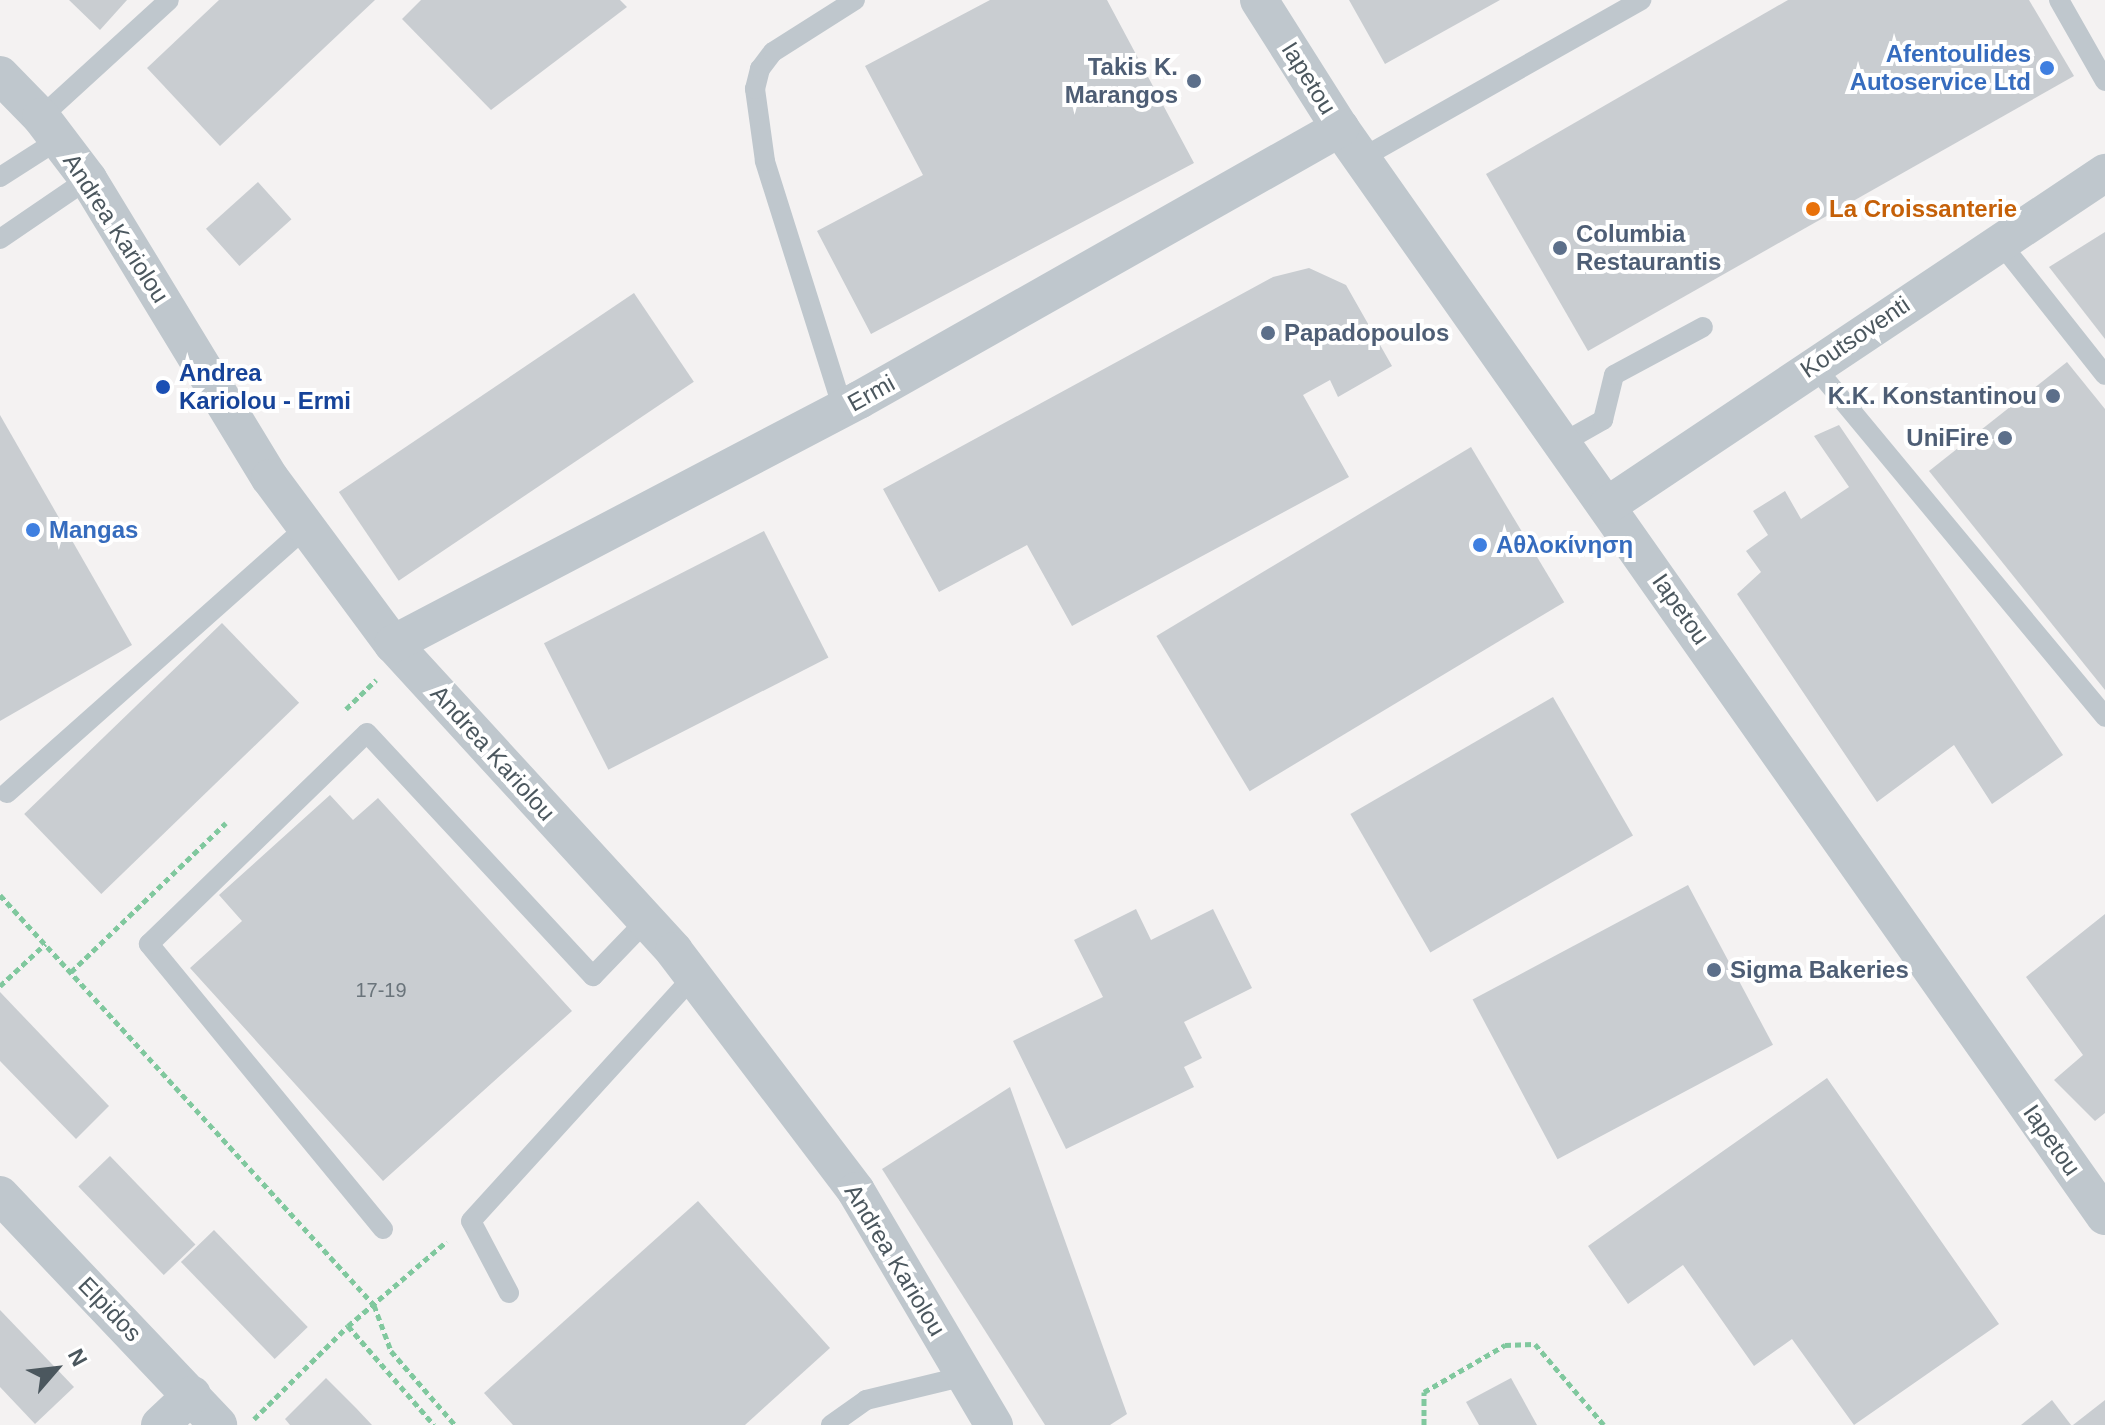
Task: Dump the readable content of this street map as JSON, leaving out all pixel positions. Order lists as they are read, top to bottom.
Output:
{
  "streets": {
    "street": [
      "Iapetou",
      "Andrea Kariolou",
      "Koutsoventi",
      "Ermi",
      "Elpidos"
    ]
  },
  "crossings": [
    ["Iapetou", "Koutsoventi"],
    ["Iapetou", "Ermi"],
    ["Andrea Kariolou", "Ermi"]
  ],
  "places": [
    "Afentoulides Autoservice Ltd",
    "Takis K. Marangos",
    "La Croissanterie",
    "Columbia Restaurantis",
    "Papadopoulos",
    "Andrea Kariolou - Ermi",
    "K.K. Konstantinou",
    "UniFire",
    "Mangas",
    "Αθλοκίνηση",
    "Sigma Bakeries"
  ],
  "house_numbers": ["17-19"],
  "north": "top right"
}
